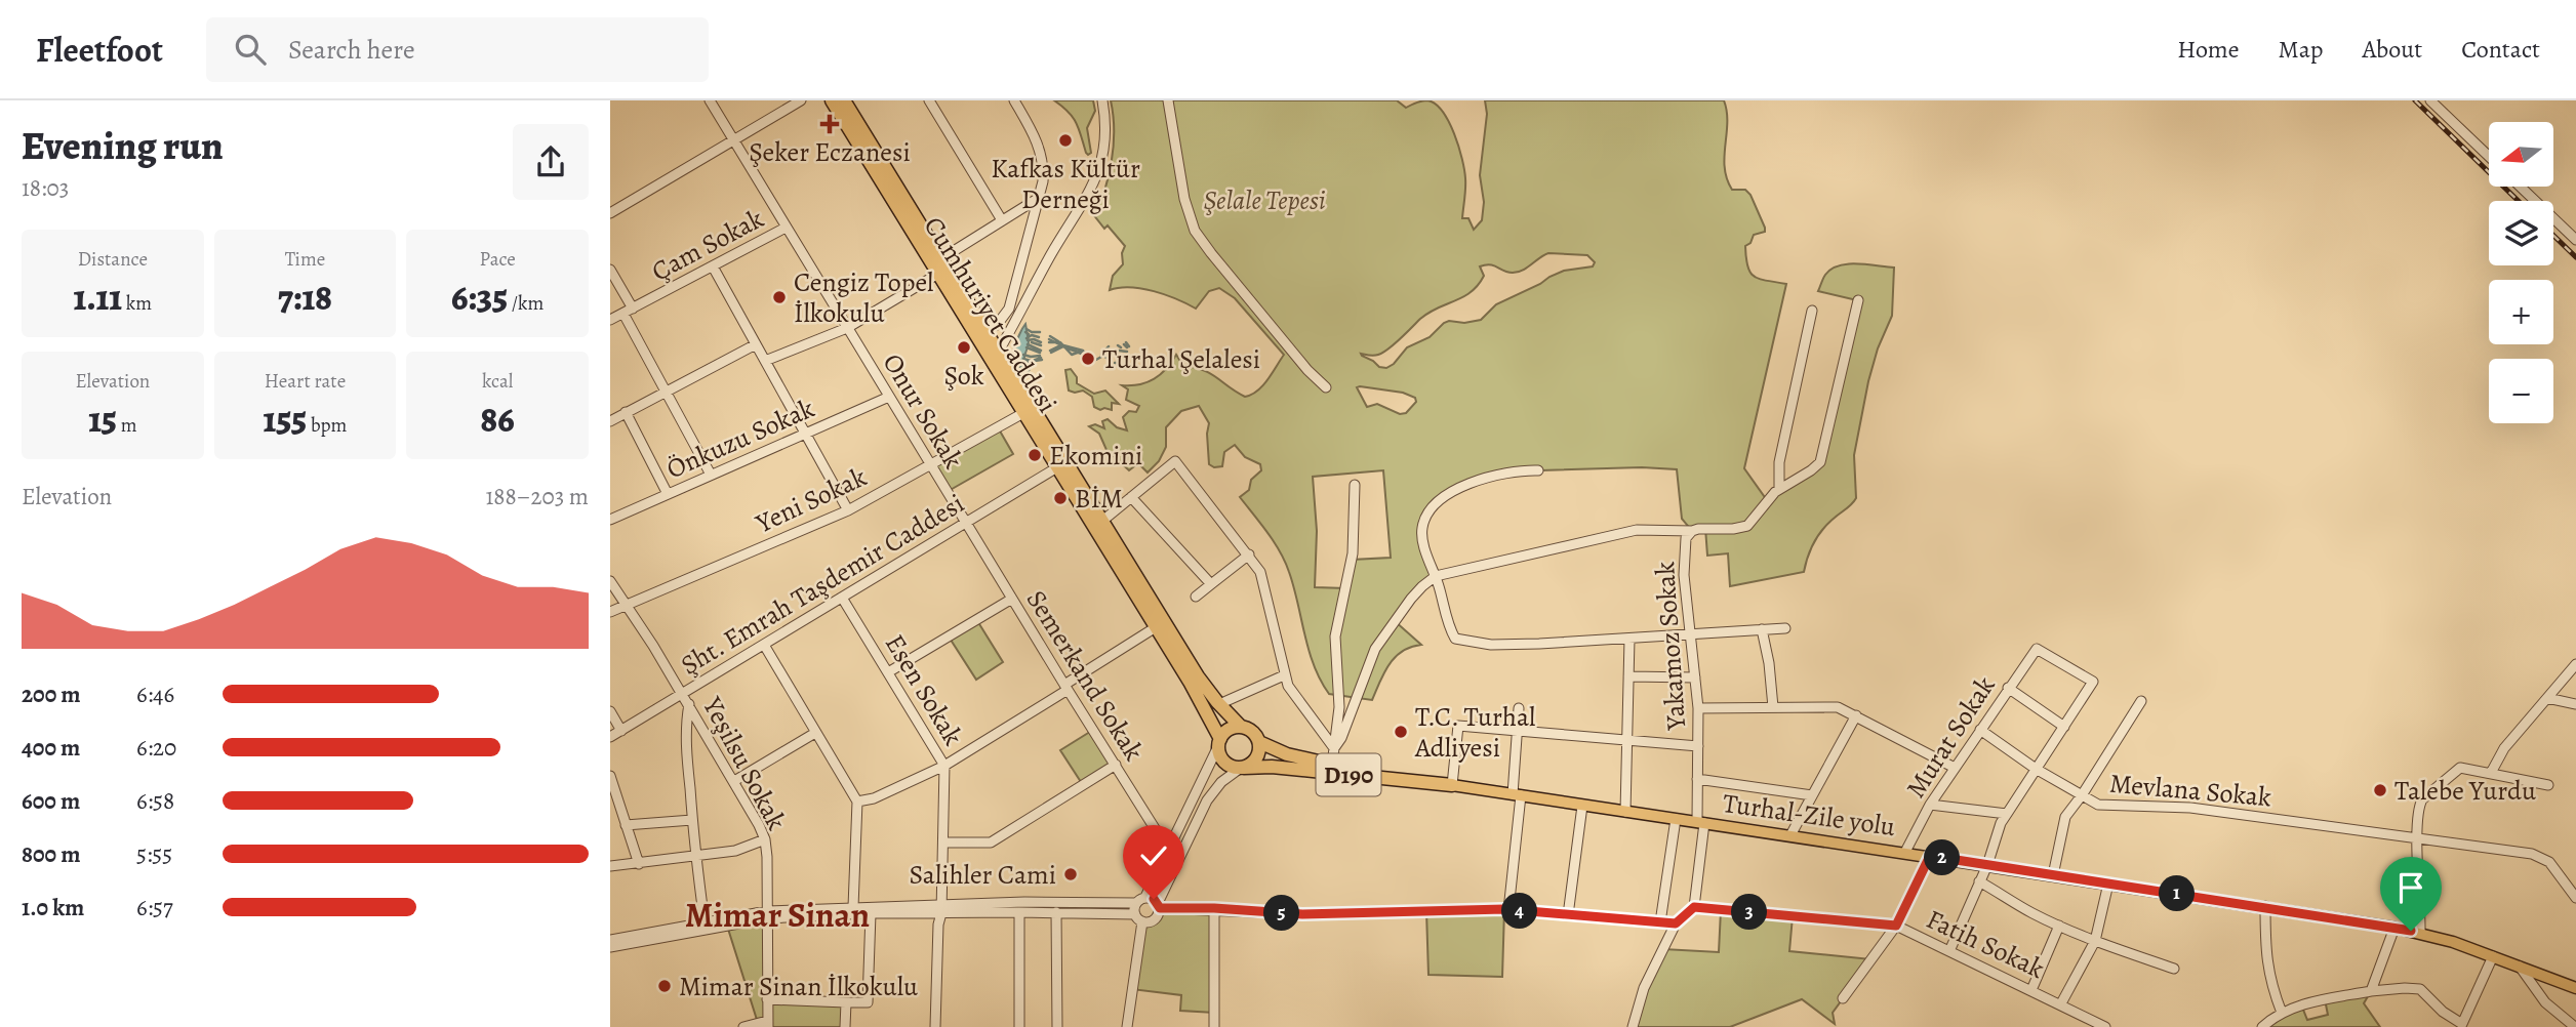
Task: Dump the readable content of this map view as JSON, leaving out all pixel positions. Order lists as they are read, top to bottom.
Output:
{
  "streets": {
    "highway": ["Cumhuriyet Caddesi", "D190"],
    "main road": ["Turhal-Zile yolu"],
    "street": [
      "Çam Sokak",
      "Onur Sokak",
      "Önkuzu Sokak",
      "Yeni Sokak",
      "Şht. Emrah Taşdemir Caddesi",
      "Yakamoz Sokak",
      "Semerkand Sokak",
      "Esen Sokak",
      "Murat Sokak",
      "Yeşilsu Sokak",
      "Mevlana Sokak",
      "Fatih Sokak"
    ]
  },
  "crossings": [
    ["Çam Sokak", "Onur Sokak"],
    ["Cumhuriyet Caddesi", "Yeni Sokak"],
    ["Cumhuriyet Caddesi", "Şht. Emrah Taşdemir Caddesi"],
    ["Cumhuriyet Caddesi", "D190"],
    ["Cumhuriyet Caddesi", "Turhal-Zile yolu"],
    ["Onur Sokak", "Önkuzu Sokak"],
    ["Onur Sokak", "Yeni Sokak"],
    ["Onur Sokak", "Şht. Emrah Taşdemir Caddesi"],
    ["Onur Sokak", "Semerkand Sokak"],
    ["Yeni Sokak", "Yeşilsu Sokak"],
    ["Şht. Emrah Taşdemir Caddesi", "Semerkand Sokak"],
    ["Şht. Emrah Taşdemir Caddesi", "Esen Sokak"],
    ["Şht. Emrah Taşdemir Caddesi", "Yeşilsu Sokak"],
    ["Yakamoz Sokak", "Turhal-Zile yolu"],
    ["Yakamoz Sokak", "Fatih Sokak"],
    ["Murat Sokak", "Mevlana Sokak"],
    ["Murat Sokak", "Turhal-Zile yolu"],
    ["D190", "Turhal-Zile yolu"]
  ],
  "districts": ["Mimar Sinan"],
  "parks": ["Şelale Tepesi"],
  "places": {
    "health": ["Şeker Eczanesi"],
    "other": [
      "Kafkas Kültür Derneği",
      "Cengiz Topel İlkokulu",
      "Şok",
      "Turhal Şelalesi",
      "Ekomini",
      "BİM",
      "T.C. Turhal Adliyesi",
      "Talebe Yurdu",
      "Salihler Cami",
      "Mimar Sinan İlkokulu"
    ]
  },
  "north": "left",
  "page": {
    "header": "Fleetfoot",
    "search": "Search here",
    "nav": [
      "Home",
      "Map",
      "About",
      "Contact"
    ],
    "heading": ["Evening run", "18:03"],
    "map_buttons": ["+", "−"],
    "stats": [
      ["Distance", "1.11 km"],
      ["Time", "7:18"],
      ["Pace", "6:35 /km"],
      ["Elevation", "15 m"],
      ["Heart rate", "155 bpm"],
      ["kcal", "86"]
    ],
    "chart": ["Elevation", "188–203 m"],
    "list": [
      {
        "name": "200 m",
        "note": "6:46"
      },
      {
        "name": "400 m",
        "note": "6:20"
      },
      {
        "name": "600 m",
        "note": "6:58"
      },
      {
        "name": "800 m",
        "note": "5:55"
      },
      {
        "name": "1.0 km",
        "note": "6:57"
      }
    ],
    "pins": [
      "2",
      "1",
      "4",
      "3",
      "5"
    ]
  }
}
